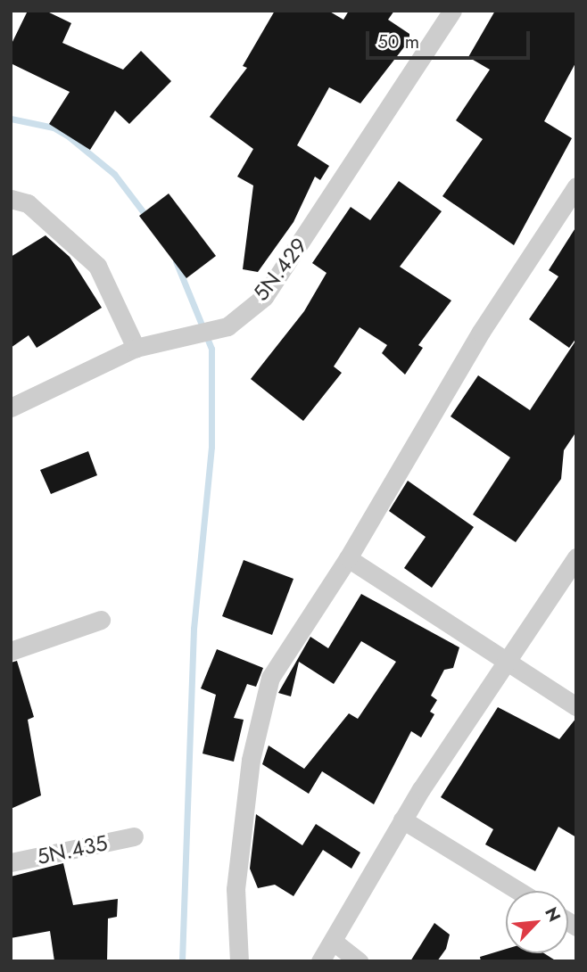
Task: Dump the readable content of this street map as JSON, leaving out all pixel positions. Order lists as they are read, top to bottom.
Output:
{
  "streets": {
    "street": ["5N.429", "5N.435"]
  },
  "scale_bar": "50 m",
  "north": "top right"
}
